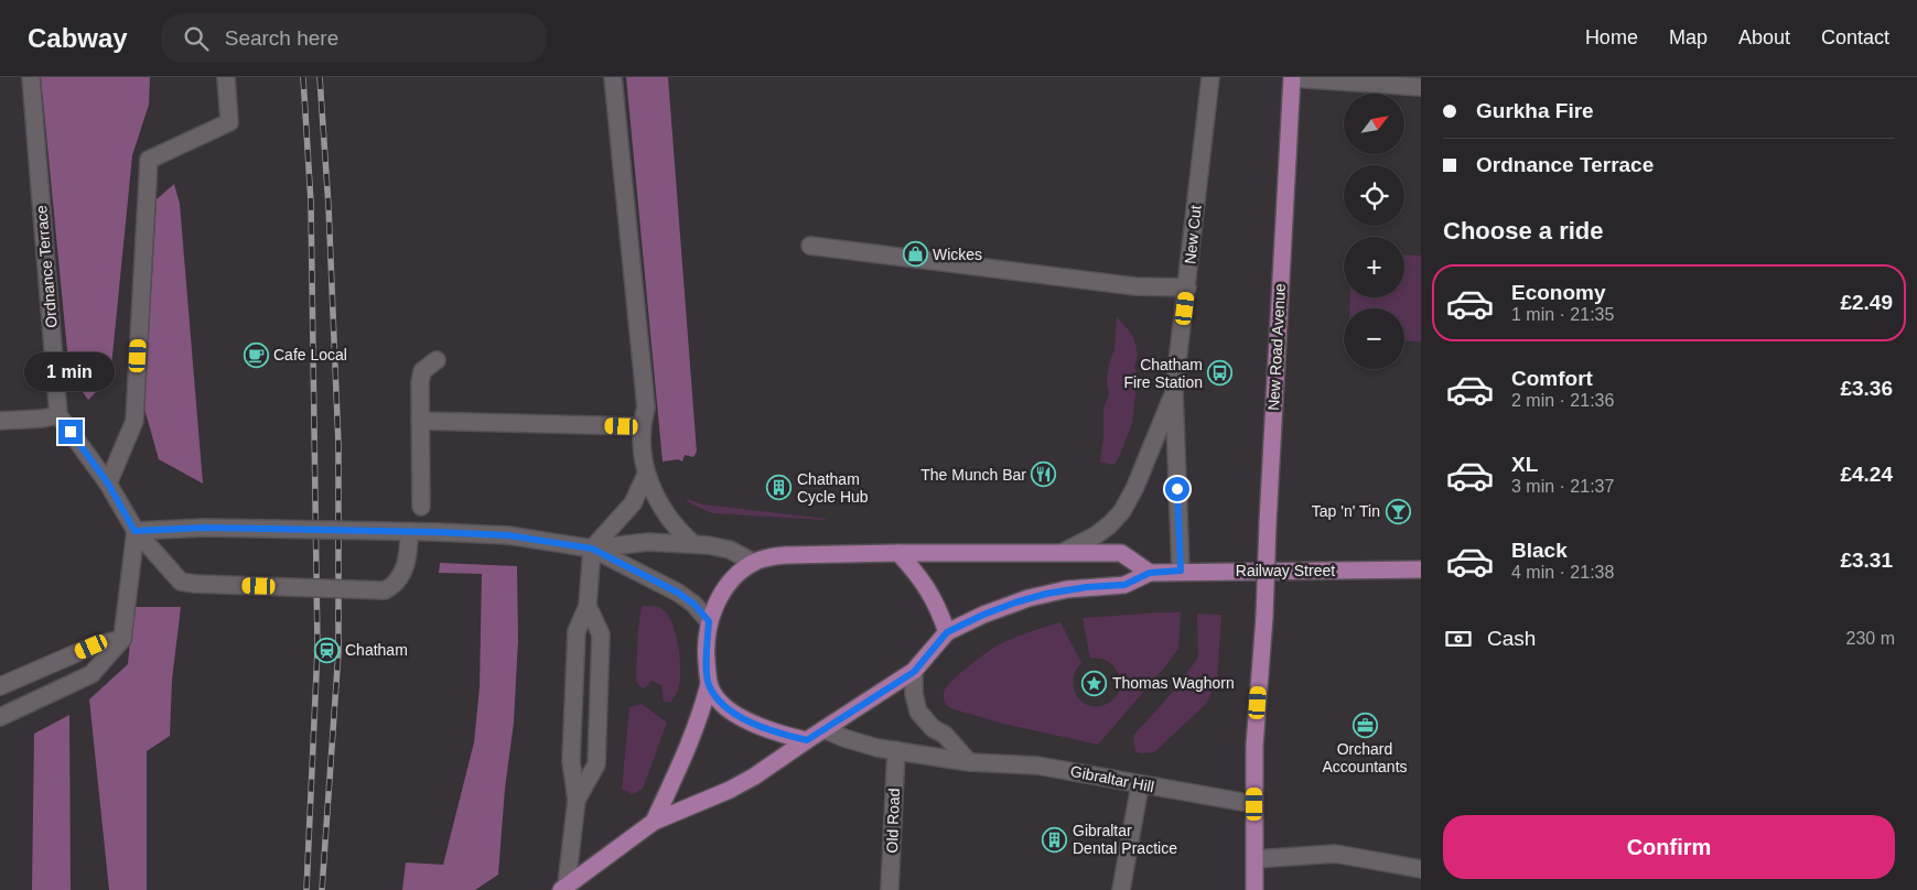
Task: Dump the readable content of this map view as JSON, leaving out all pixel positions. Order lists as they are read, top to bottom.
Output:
{
  "streets": {
    "main road": ["New Road Avenue", "Railway Street"],
    "street": [
      "New Cut",
      "Ordnance Terrace",
      "Gibraltar Hill",
      "Old Road"
    ]
  },
  "crossings": [
    ["New Cut", "Railway Street"],
    ["New Road Avenue", "Gibraltar Hill"],
    ["Gibraltar Hill", "Old Road"]
  ],
  "places": {
    "shop": ["Wickes"],
    "cafe": ["Cafe Local"],
    "bus stop": ["Chatham Fire Station"],
    "restaurant": ["The Munch Bar"],
    "building": ["Chatham Cycle Hub", "Gibraltar Dental Practice"],
    "bar": ["Tap 'n' Tin"],
    "station": ["Chatham"],
    "place": ["Thomas Waghorn"],
    "office": ["Orchard Accountants"]
  },
  "north": "top right",
  "page": {
    "header": "Cabway",
    "search": "Search here",
    "nav": [
      "Home",
      "Map",
      "About",
      "Contact"
    ],
    "banner": ["Gurkha Fire", "Ordnance Terrace"],
    "map_buttons": ["+", "−"],
    "heading": "Choose a ride",
    "list": [
      {
        "name": "Economy",
        "note": "1 min · 21:35",
        "value": "£2.49"
      },
      {
        "name": "Comfort",
        "note": "2 min · 21:36",
        "value": "£3.36"
      },
      {
        "name": "XL",
        "note": "3 min · 21:37",
        "value": "£4.24"
      },
      {
        "name": "Black",
        "note": "4 min · 21:38",
        "value": "£3.31"
      }
    ],
    "bubble": "1 min",
    "pay": ["Cash", "230 m"],
    "buttons": "Confirm"
  }
}
